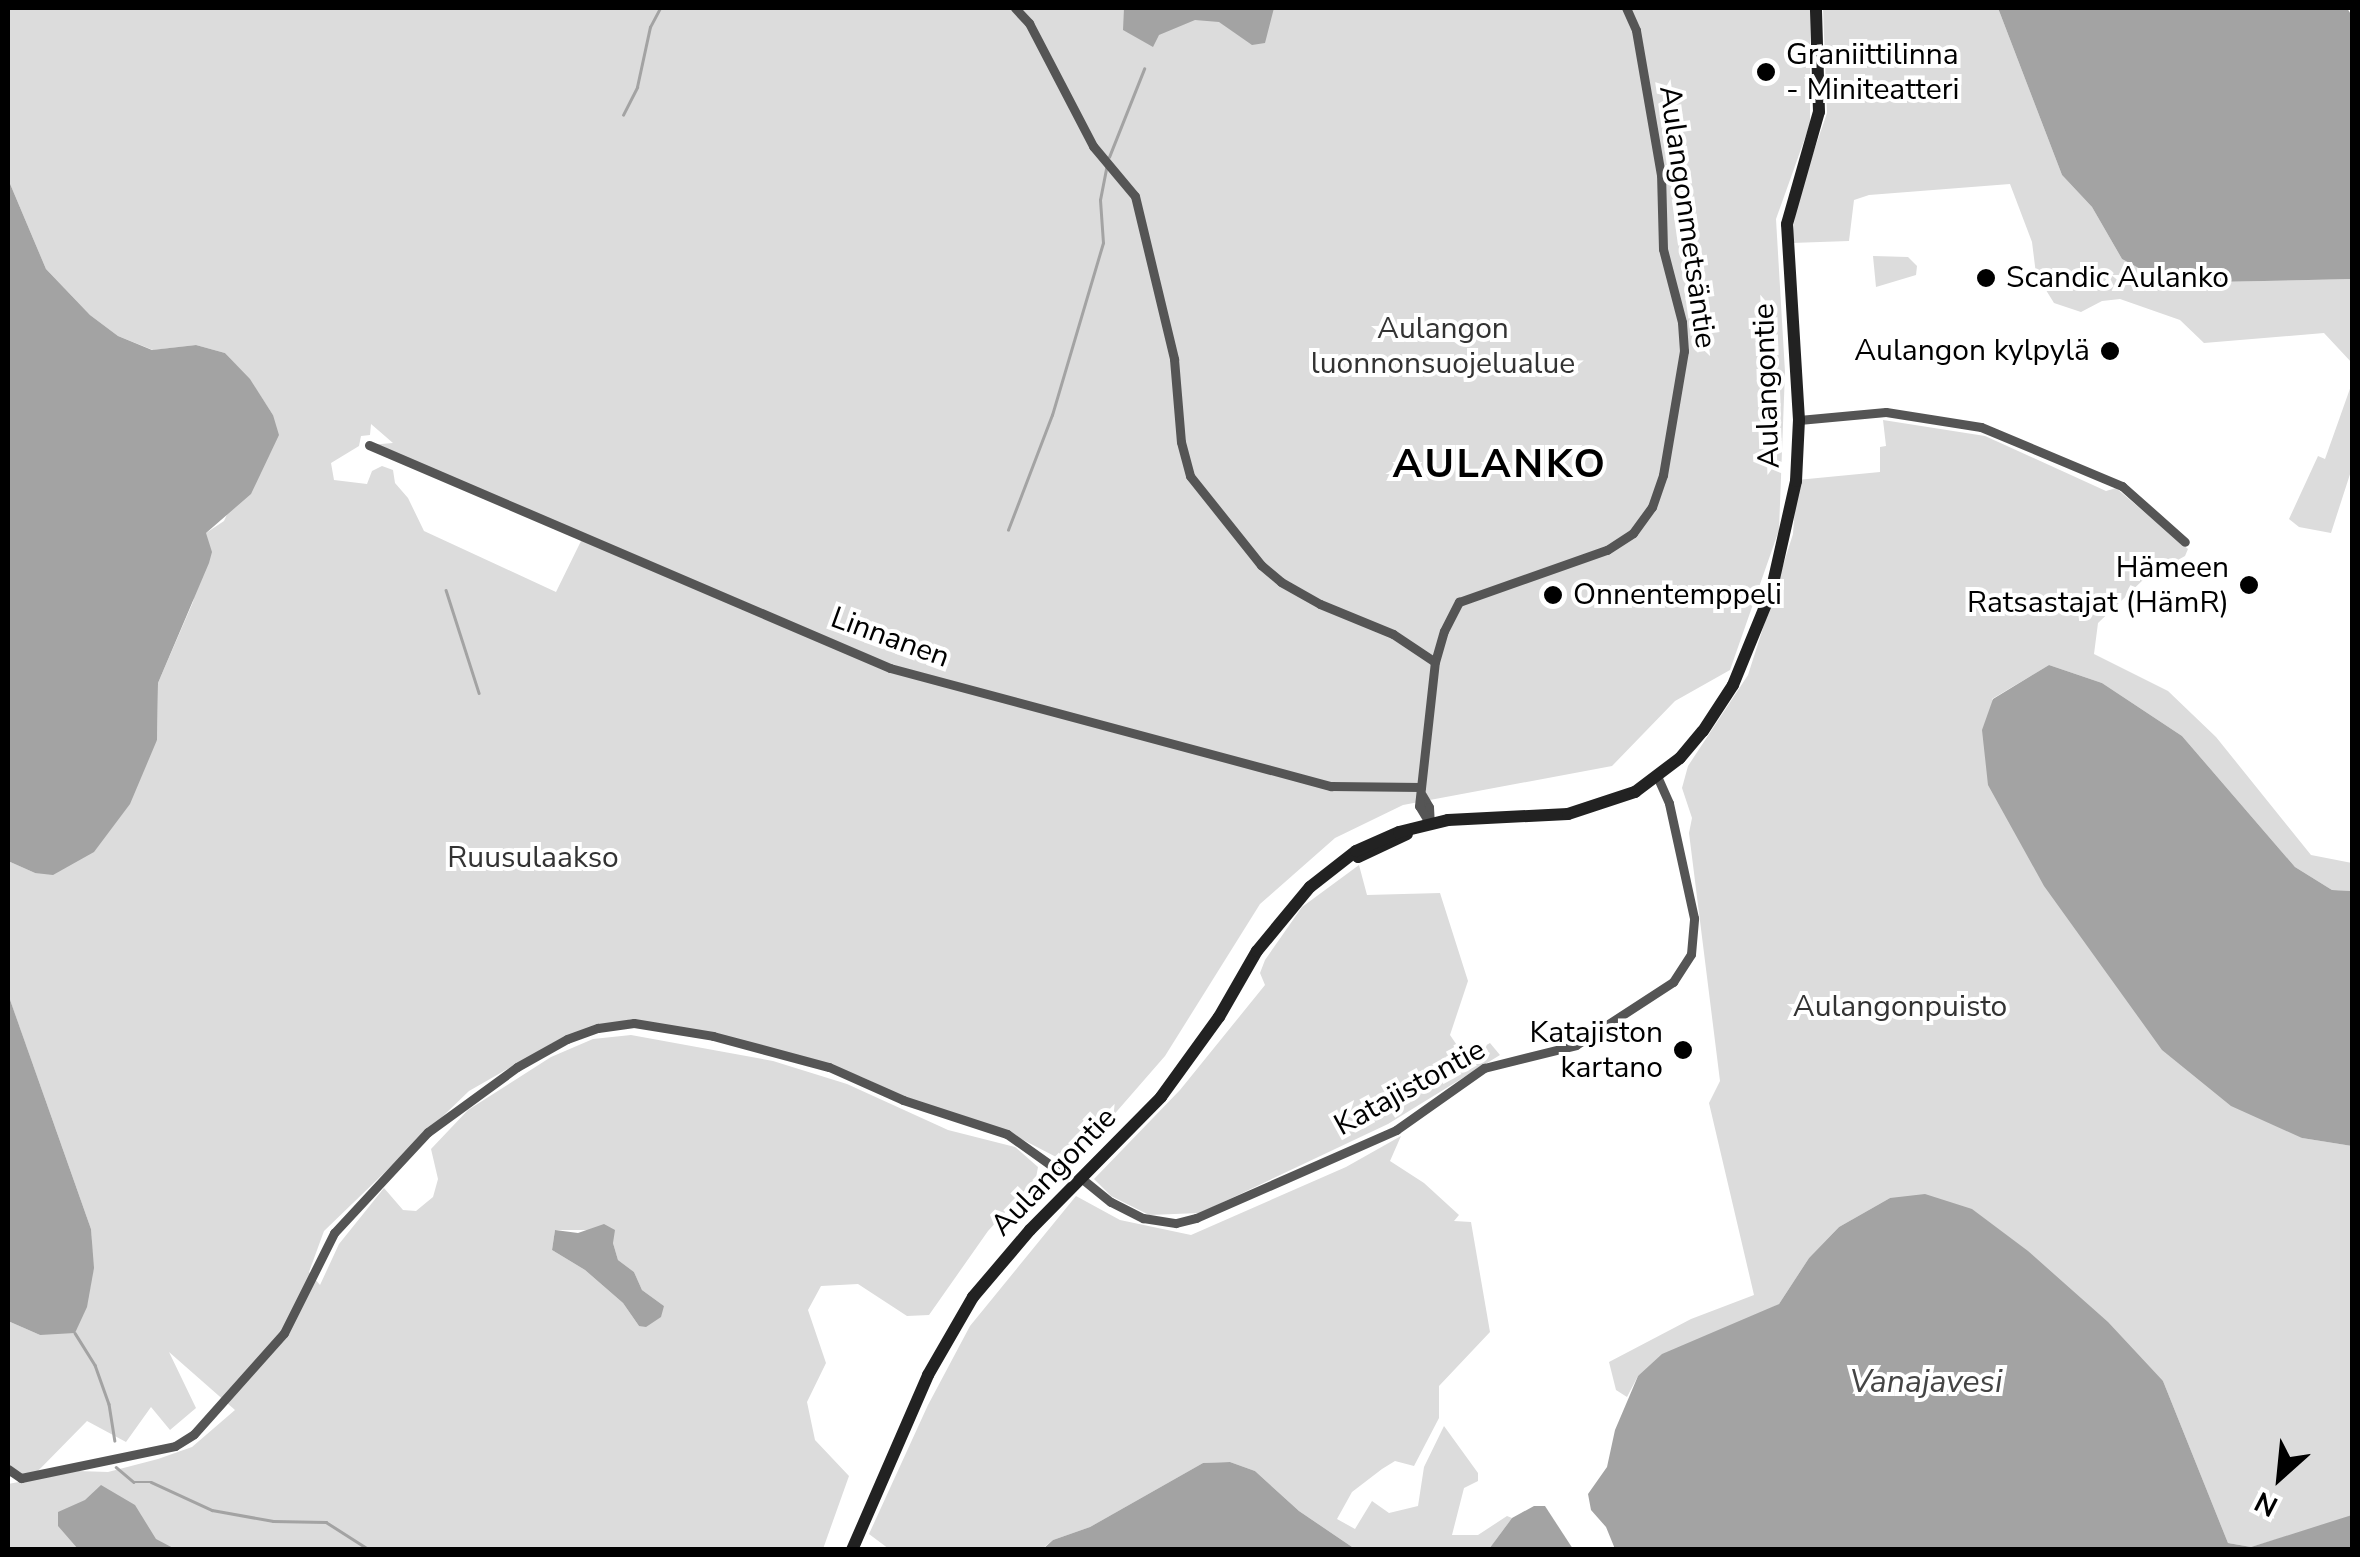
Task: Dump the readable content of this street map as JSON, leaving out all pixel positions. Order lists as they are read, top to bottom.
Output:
{
  "streets": {
    "street": [
      "Aulangonmetsäntie",
      "Aulangontie",
      "Linnanen",
      "Katajistontie"
    ]
  },
  "crossings": [
    ["Aulangonmetsäntie", "Linnanen"],
    ["Aulangontie", "Katajistontie"]
  ],
  "districts": ["AULANKO"],
  "water": ["Vanajavesi"],
  "parks": ["Aulangon luonnonsuojelualue", "Ruusulaakso", "Aulangonpuisto"],
  "places": [
    "Graniittilinna - Miniteatteri",
    "Scandic Aulanko",
    "Aulangon kylpylä",
    "Hämeen Ratsastajat (HämR)",
    "Onnentemppeli",
    "Katajiston kartano"
  ],
  "north": "bottom left"
}
